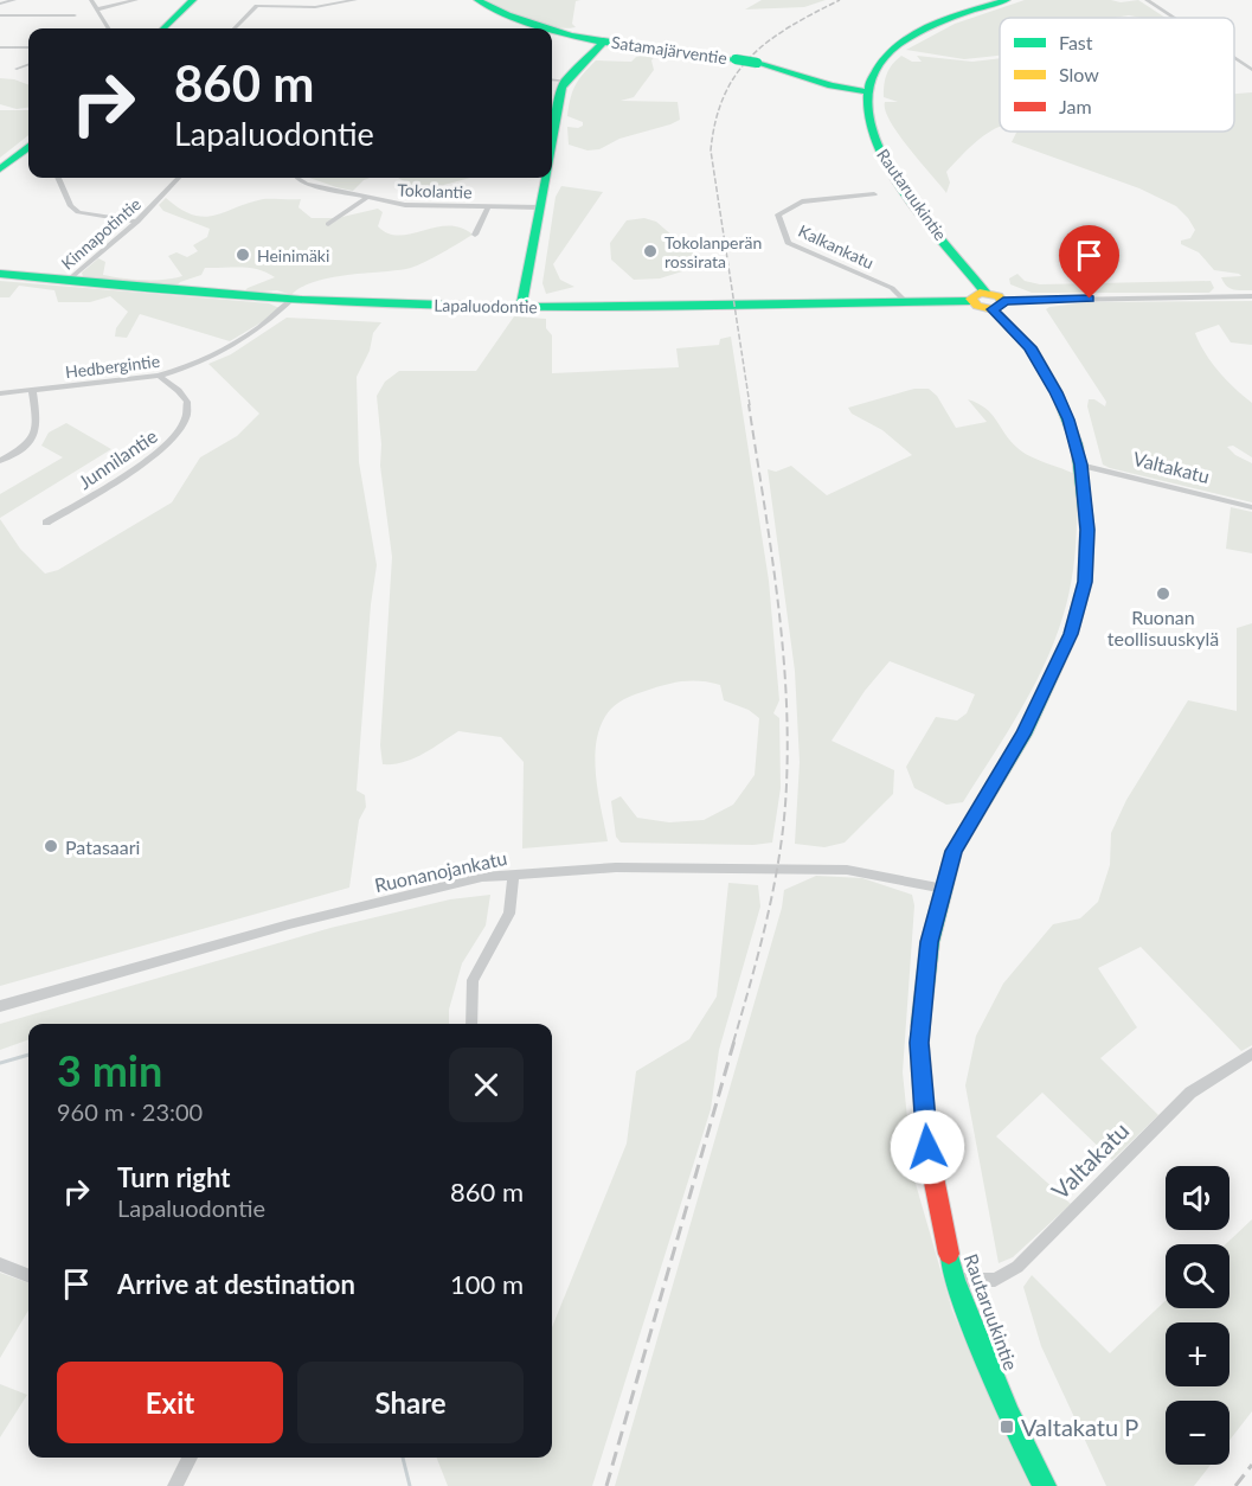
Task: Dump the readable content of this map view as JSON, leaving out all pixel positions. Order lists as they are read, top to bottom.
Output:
{
  "streets": {
    "main road": ["Satamajärventie", "Rautaruukintie", "Lapaluodontie"],
    "street": [
      "Tokolantie",
      "Kinnapotintie",
      "Kalkankatu",
      "Hedbergintie",
      "Junnilantie",
      "Valtakatu",
      "Ruonanojankatu"
    ]
  },
  "crossings": [
    ["Satamajärventie", "Rautaruukintie"],
    ["Rautaruukintie", "Lapaluodontie"],
    ["Rautaruukintie", "Valtakatu"],
    ["Rautaruukintie", "Ruonanojankatu"],
    ["Kinnapotintie", "Lapaluodontie"],
    ["Kalkankatu", "Lapaluodontie"],
    ["Lapaluodontie", "Hedbergintie"],
    ["Hedbergintie", "Junnilantie"]
  ],
  "places": {
    "other": [
      "Tokolanperän rossirata",
      "Heinimäki",
      "Ruonan teollisuuskylä",
      "Patasaari"
    ],
    "transit": ["Valtakatu P"]
  },
  "legend": ["Fast", "Slow", "Jam"],
  "page": {
    "turn": ["860 m", "Lapaluodontie"],
    "heading": ["3 min", "960 m · 23:00"],
    "list": [
      {
        "name": "Turn right",
        "note": "Lapaluodontie",
        "value": "860 m"
      },
      {
        "name": "Arrive at destination",
        "value": "100 m"
      }
    ],
    "map_buttons": ["+", "−"],
    "buttons": ["Exit", "Share"]
  }
}
